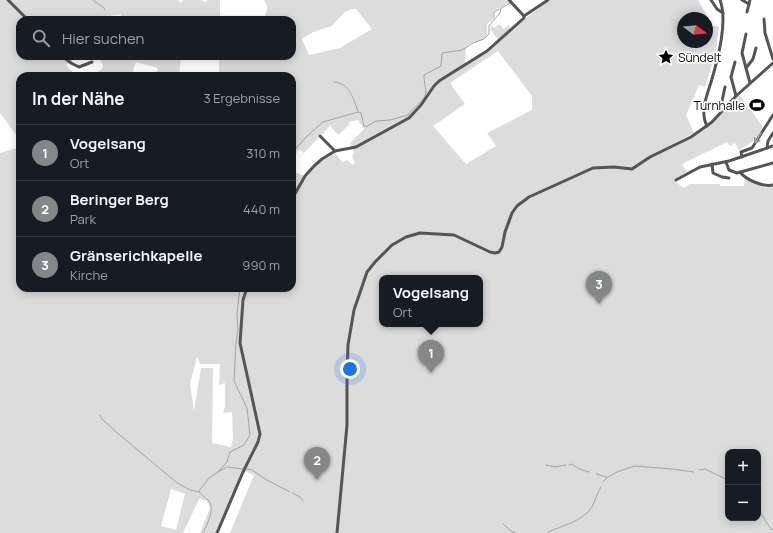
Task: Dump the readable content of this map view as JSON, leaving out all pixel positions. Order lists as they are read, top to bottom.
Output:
{
  "places": {
    "place": ["Sündelt"],
    "sports": ["Turnhalle"]
  },
  "north": "right",
  "page": {
    "search": "Hier suchen",
    "heading": ["In der Nähe", "3 Ergebnisse"],
    "list": [
      {
        "mark": "1",
        "name": "Vogelsang",
        "note": "Ort",
        "value": "310 m"
      },
      {
        "mark": "2",
        "name": "Beringer Berg",
        "note": "Park",
        "value": "440 m"
      },
      {
        "mark": "3",
        "name": "Gränserichkapelle",
        "note": "Kirche",
        "value": "990 m"
      }
    ],
    "pins": ["3", "1", "2"],
    "popup": ["Vogelsang", "Ort"],
    "map_buttons": ["+", "−"]
  }
}
